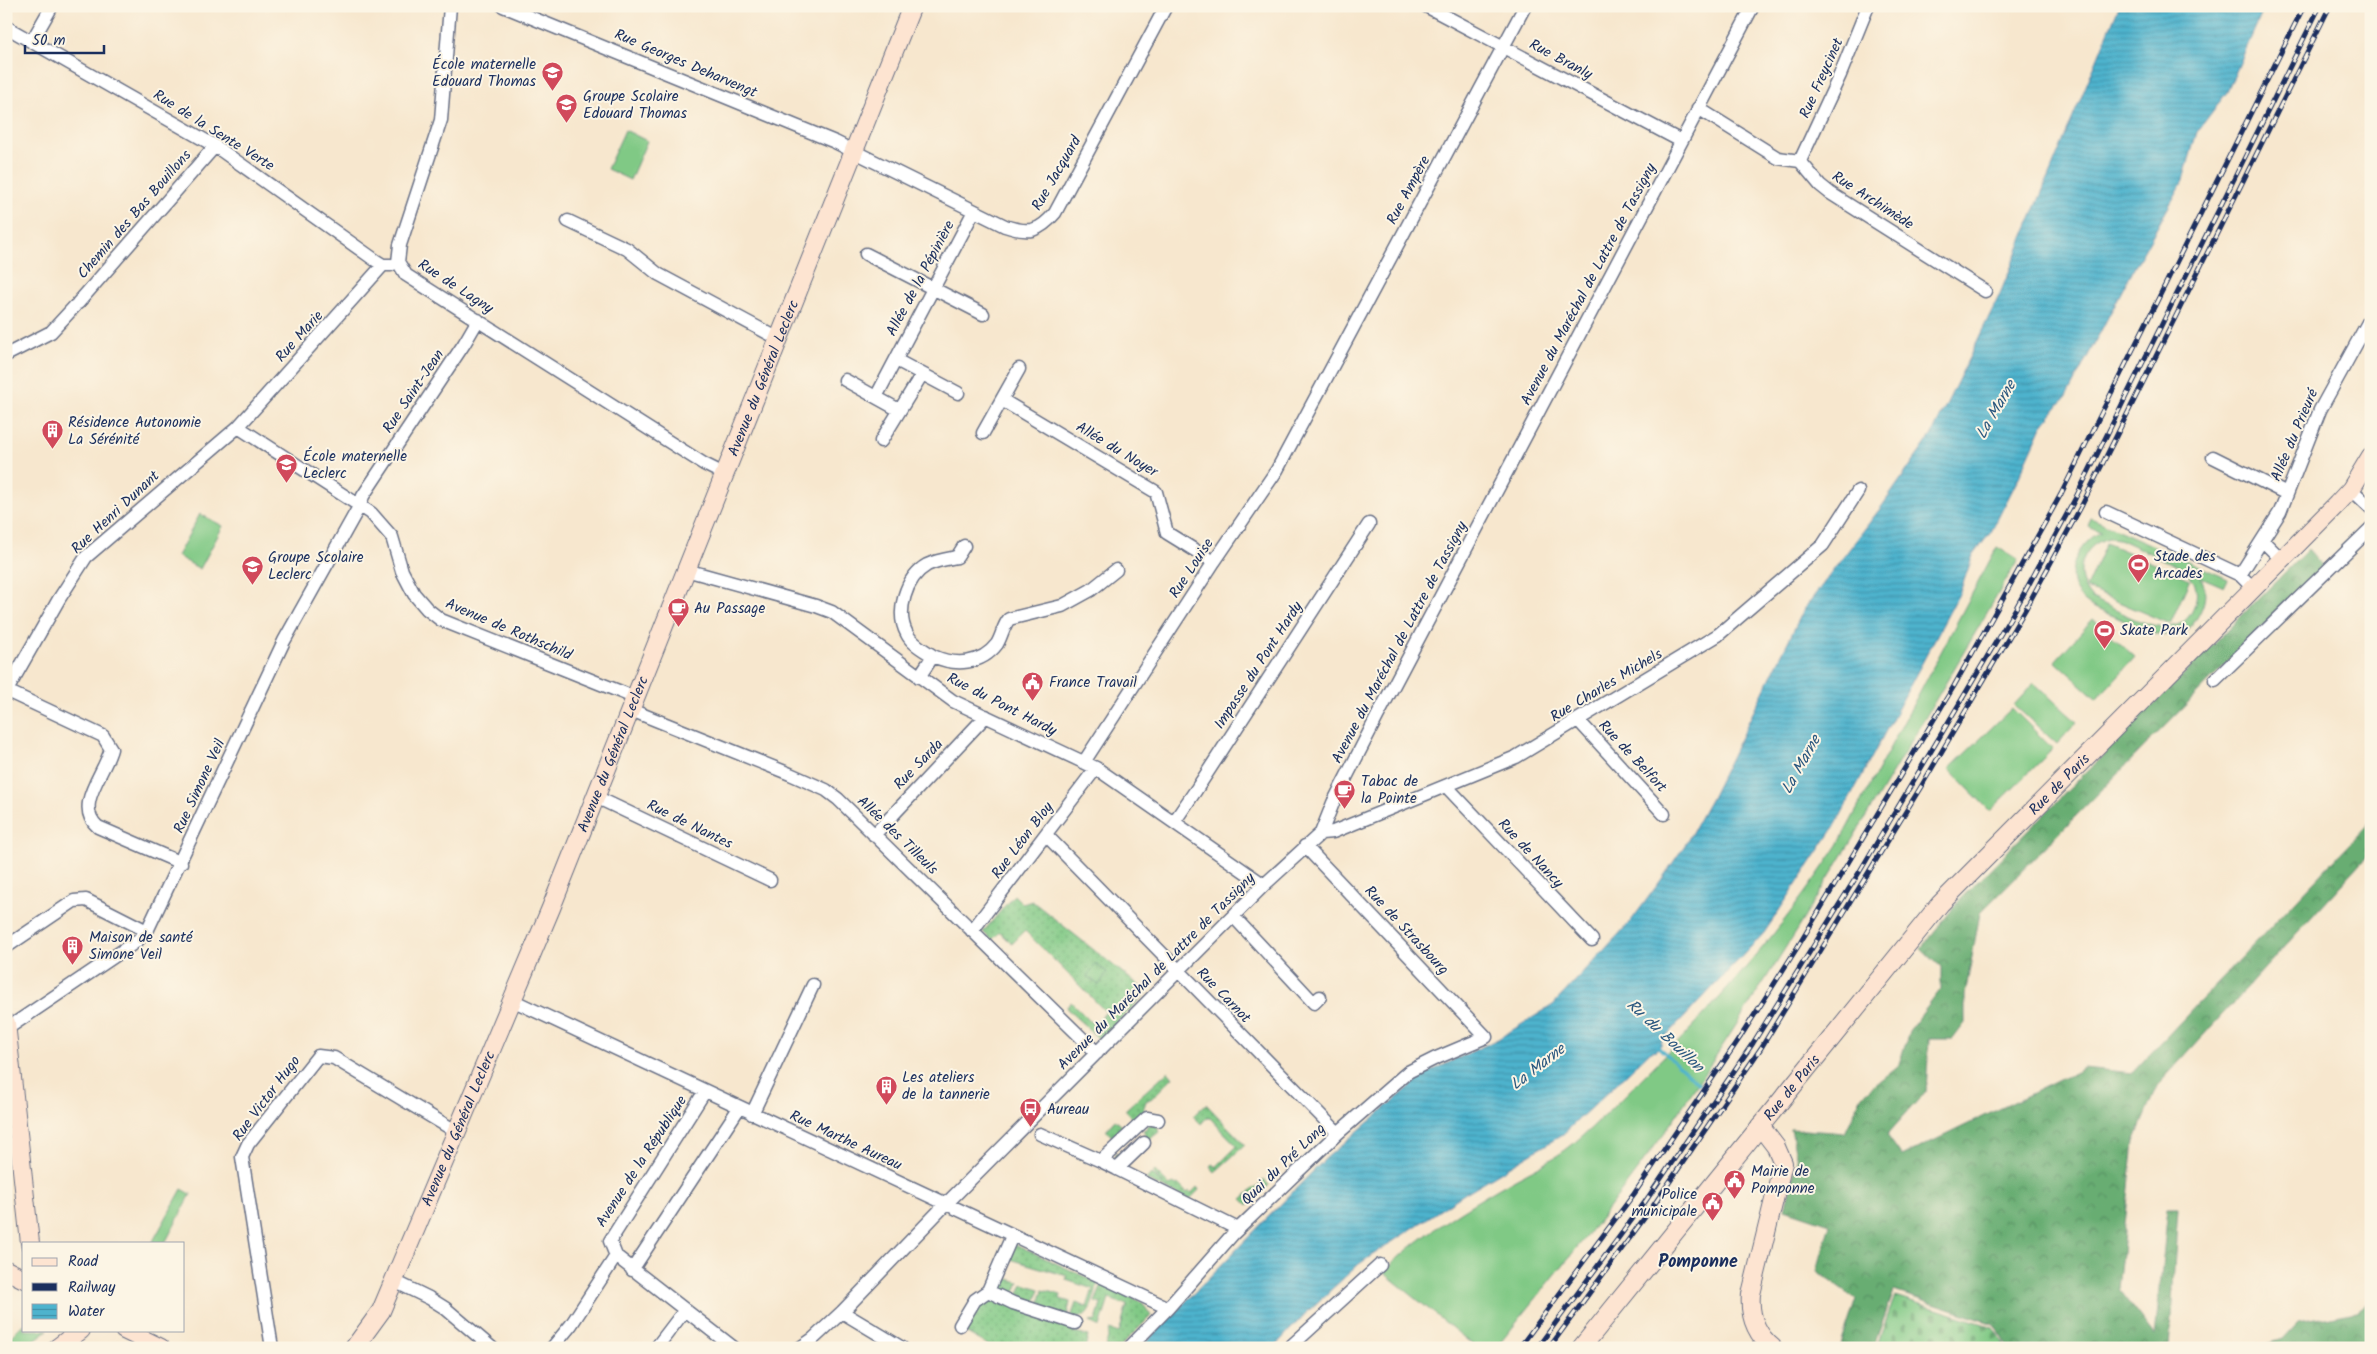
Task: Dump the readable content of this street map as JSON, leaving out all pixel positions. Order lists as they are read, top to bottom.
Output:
{
  "streets": {
    "main road": ["Avenue du Général Leclerc", "Rue de Paris"],
    "street": [
      "Rue Branly",
      "Rue Georges Deharvengt",
      "Rue Freycinet",
      "Rue de la Sente Verte",
      "Rue Jacquard",
      "Rue Ampère",
      "Rue Archimède",
      "Chemin des Bas Bouillons",
      "Allée de la Pépinière",
      "Avenue du Maréchal de Lattre de Tassigny",
      "Rue de Lagny",
      "Rue Marie",
      "Rue Saint-Jean",
      "Allée du Prieuré",
      "Allée du Noyer",
      "Rue Henri Dunant",
      "Rue Louise",
      "Avenue de Rothschild",
      "Impasse du Pont Hardy",
      "Rue Charles Michels",
      "Rue du Pont Hardy",
      "Rue de Belfort",
      "Rue Sarda",
      "Rue Simone Veil",
      "Rue de Nantes",
      "Allée des Tilleuls",
      "Rue Léon Bloy",
      "Rue de Nancy",
      "Rue de Strasbourg",
      "Rue Carnot",
      "Rue Victor Hugo",
      "Rue Marthe Aureau",
      "Avenue de la République",
      "Quai du Pré Long"
    ]
  },
  "crossings": [
    ["Rue Branly", "Rue Ampère"],
    ["Rue Branly", "Avenue du Maréchal de Lattre de Tassigny"],
    ["Rue Georges Deharvengt", "Rue Jacquard"],
    ["Rue Georges Deharvengt", "Avenue du Général Leclerc"],
    ["Rue Freycinet", "Rue Archimède"],
    ["Rue de la Sente Verte", "Chemin des Bas Bouillons"],
    ["Rue de la Sente Verte", "Rue Marie"],
    ["Rue Jacquard", "Allée de la Pépinière"],
    ["Rue Jacquard", "Avenue du Général Leclerc"],
    ["Rue Ampère", "Rue Louise"],
    ["Avenue du Maréchal de Lattre de Tassigny", "Rue Charles Michels"],
    ["Avenue du Maréchal de Lattre de Tassigny", "Rue du Pont Hardy"],
    ["Avenue du Maréchal de Lattre de Tassigny", "Allée des Tilleuls"],
    ["Avenue du Maréchal de Lattre de Tassigny", "Rue de Strasbourg"],
    ["Avenue du Maréchal de Lattre de Tassigny", "Rue Carnot"],
    ["Avenue du Maréchal de Lattre de Tassigny", "Rue Marthe Aureau"],
    ["Rue de Lagny", "Avenue du Général Leclerc"],
    ["Rue de Lagny", "Rue Saint-Jean"],
    ["Rue Marie", "Rue Henri Dunant"],
    ["Rue Marie", "Avenue de Rothschild"],
    ["Avenue du Général Leclerc", "Avenue de Rothschild"],
    ["Avenue du Général Leclerc", "Rue du Pont Hardy"],
    ["Avenue du Général Leclerc", "Rue de Nantes"],
    ["Avenue du Général Leclerc", "Allée des Tilleuls"],
    ["Avenue du Général Leclerc", "Rue Victor Hugo"],
    ["Avenue du Général Leclerc", "Rue Marthe Aureau"],
    ["Rue Saint-Jean", "Avenue de Rothschild"],
    ["Rue Saint-Jean", "Rue Simone Veil"],
    ["Allée du Noyer", "Rue Louise"],
    ["Rue Henri Dunant", "Avenue de Rothschild"],
    ["Rue Louise", "Rue du Pont Hardy"],
    ["Rue Louise", "Rue Léon Bloy"],
    ["Avenue de Rothschild", "Rue Simone Veil"],
    ["Avenue de Rothschild", "Allée des Tilleuls"],
    ["Impasse du Pont Hardy", "Rue du Pont Hardy"],
    ["Rue Charles Michels", "Rue de Belfort"],
    ["Rue Charles Michels", "Rue de Nancy"],
    ["Rue du Pont Hardy", "Rue Sarda"],
    ["Rue du Pont Hardy", "Rue Léon Bloy"],
    ["Rue Sarda", "Allée des Tilleuls"],
    ["Allée des Tilleuls", "Rue Léon Bloy"],
    ["Rue Léon Bloy", "Rue Carnot"],
    ["Rue de Strasbourg", "Quai du Pré Long"],
    ["Rue Carnot", "Quai du Pré Long"],
    ["Rue Marthe Aureau", "Avenue de la République"],
    ["Rue Marthe Aureau", "Quai du Pré Long"]
  ],
  "districts": ["Pomponne"],
  "water": ["La Marne", "Ru du Bouillon"],
  "places": {
    "school or university": [
      "École maternelle Edouard Thomas",
      "Groupe Scolaire Edouard Thomas",
      "École maternelle Leclerc",
      "Groupe Scolaire Leclerc"
    ],
    "building": ["Résidence Autonomie La Sérénité", "Maison de santé Simone Veil", "Les ateliers de la tannerie"],
    "sports": ["Stade des Arcades", "Skate Park"],
    "cafe": ["Au Passage", "Tabac de la Pointe"],
    "public building": ["France Travail", "Mairie de Pomponne", "Police municipale"],
    "bus stop": ["Aureau"]
  },
  "legend": ["Road", "Railway", "Water"],
  "scale_bar": "50 m"
}
